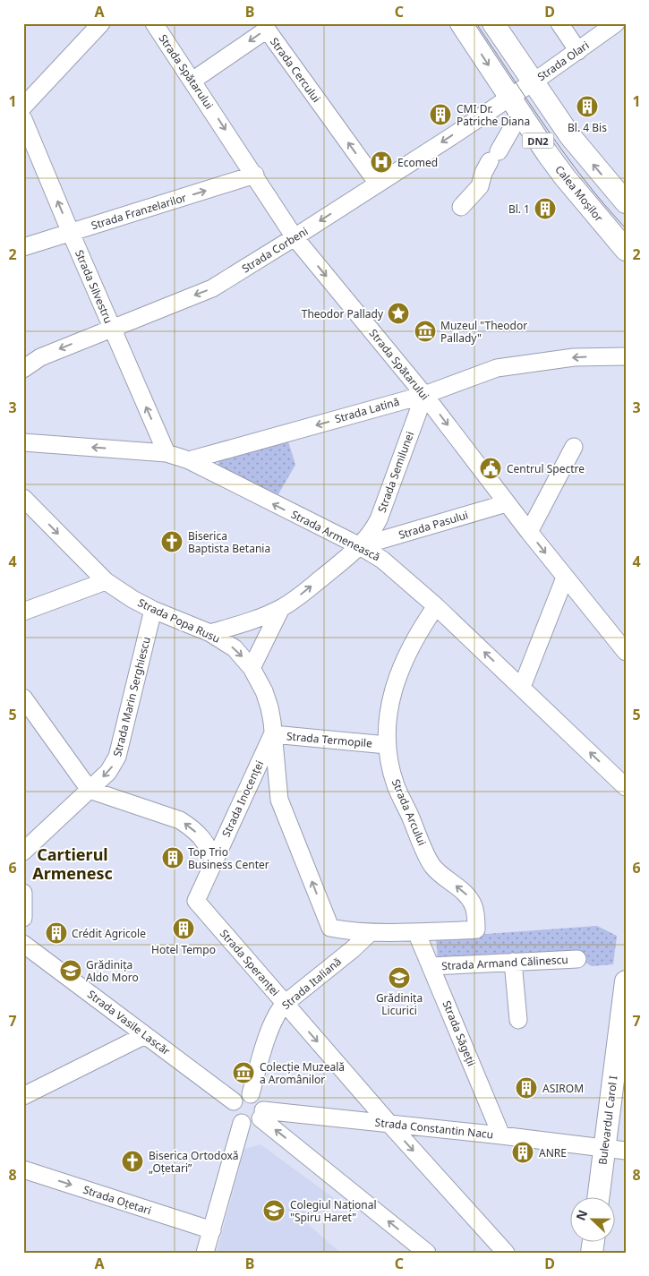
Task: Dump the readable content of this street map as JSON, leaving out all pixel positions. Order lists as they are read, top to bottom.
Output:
{
  "streets": {
    "main road": ["DN2", "Calea Moșilor", "Bulevardul Carol I"],
    "street": [
      "Strada Olari",
      "Strada Cercului",
      "Strada Spătarului",
      "Strada Franzelarilor",
      "Strada Corbeni",
      "Strada Silvestru",
      "Strada Latină",
      "Strada Semilunei",
      "Strada Pasului",
      "Strada Armenească",
      "Strada Popa Rusu",
      "Strada Marin Serghiescu",
      "Strada Termopile",
      "Strada Inocenței",
      "Strada Arcului",
      "Strada Speranței",
      "Strada Armand Călinescu",
      "Strada Italiană",
      "Strada Vasile Lascăr",
      "Strada Săgeții",
      "Strada Constantin Nacu",
      "Strada Oțetari"
    ]
  },
  "crossings": [
    ["Strada Olari", "DN2"],
    ["Strada Olari", "Calea Moșilor"],
    ["Strada Olari", "Strada Corbeni"],
    ["Strada Cercului", "Strada Spătarului"],
    ["Strada Cercului", "Strada Corbeni"],
    ["Strada Spătarului", "Strada Franzelarilor"],
    ["Strada Spătarului", "Strada Corbeni"],
    ["Strada Spătarului", "Strada Latină"],
    ["Strada Spătarului", "Strada Semilunei"],
    ["Strada Spătarului", "Strada Pasului"],
    ["Calea Moșilor", "Strada Corbeni"],
    ["Strada Franzelarilor", "Strada Silvestru"],
    ["Strada Corbeni", "Strada Silvestru"],
    ["Strada Silvestru", "Strada Armenească"],
    ["Strada Latină", "Strada Semilunei"],
    ["Strada Latină", "Strada Armenească"],
    ["Strada Semilunei", "Strada Pasului"],
    ["Strada Semilunei", "Strada Armenească"],
    ["Strada Pasului", "Strada Armenească"],
    ["Strada Armenească", "Strada Arcului"],
    ["Strada Popa Rusu", "Strada Marin Serghiescu"],
    ["Strada Popa Rusu", "Strada Termopile"],
    ["Strada Popa Rusu", "Strada Inocenței"],
    ["Strada Popa Rusu", "Strada Italiană"],
    ["Strada Termopile", "Strada Inocenței"],
    ["Strada Termopile", "Strada Arcului"],
    ["Strada Inocenței", "Strada Speranței"],
    ["Strada Arcului", "Strada Săgeții"],
    ["Strada Speranței", "Strada Italiană"],
    ["Strada Speranței", "Strada Constantin Nacu"],
    ["Strada Armand Călinescu", "Strada Săgeții"],
    ["Strada Italiană", "Strada Vasile Lascăr"],
    ["Strada Italiană", "Strada Constantin Nacu"],
    ["Strada Vasile Lascăr", "Strada Constantin Nacu"],
    ["Strada Săgeții", "Strada Constantin Nacu"],
    ["Bulevardul Carol I", "Strada Constantin Nacu"]
  ],
  "one_way": [
    "Strada Spătarului",
    "Strada Franzelarilor",
    "Strada Corbeni",
    "Strada Silvestru",
    "Strada Latină",
    "Strada Armenească",
    "Strada Marin Serghiescu",
    "Strada Oțetari"
  ],
  "districts": ["Cartierul Armenesc"],
  "places": {
    "building": [
      "Bl. 4 Bis",
      "CMI Dr. Patriche Diana",
      "Bl. 1",
      "Top Trio Business Center",
      "Hotel Tempo",
      "Crédit Agricole",
      "ASIROM",
      "ANRE"
    ],
    "hospital": ["Ecomed"],
    "place": ["Theodor Pallady"],
    "museum": ["Muzeul \"Theodor Pallady\"", "Colecție Muzeală a Aromânilor"],
    "public building": ["Centrul Spectre"],
    "church": ["Biserica Baptista Betania", "Biserica Ortodoxă „Oțetari”"],
    "school or university": ["Grădinița Aldo Moro", "Grădinița Licurici", "Colegiul Național \"Spiru Haret\""]
  },
  "north": "left",
  "grid": {
    "columns": [
      "A",
      "B",
      "C",
      "D"
    ],
    "rows": [
      "1",
      "2",
      "3",
      "4",
      "5",
      "6",
      "7",
      "8"
    ]
  }
}
